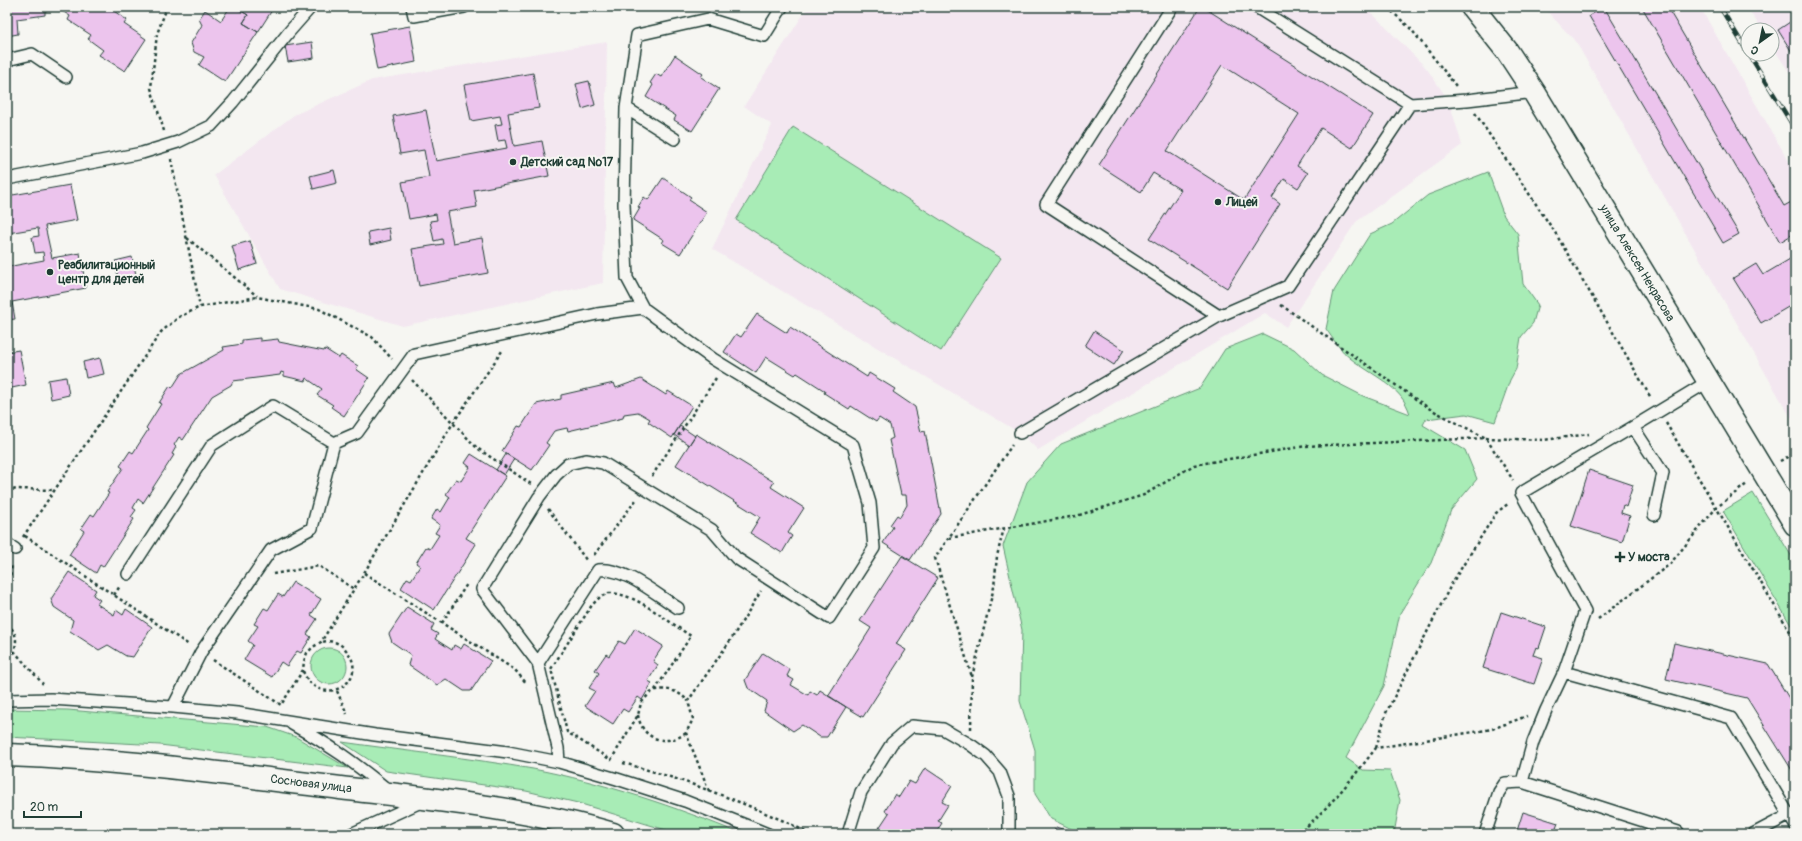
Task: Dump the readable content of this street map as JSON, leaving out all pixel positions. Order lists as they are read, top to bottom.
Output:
{
  "streets": {
    "street": ["улица Алексея Некрасова", "Сосновая улица"]
  },
  "places": {
    "other": ["Детский сад №17", "Лицей", "Реабилитационный центр для детей"],
    "health": ["У моста"]
  },
  "scale_bar": "20 m",
  "north": "bottom left"
}
